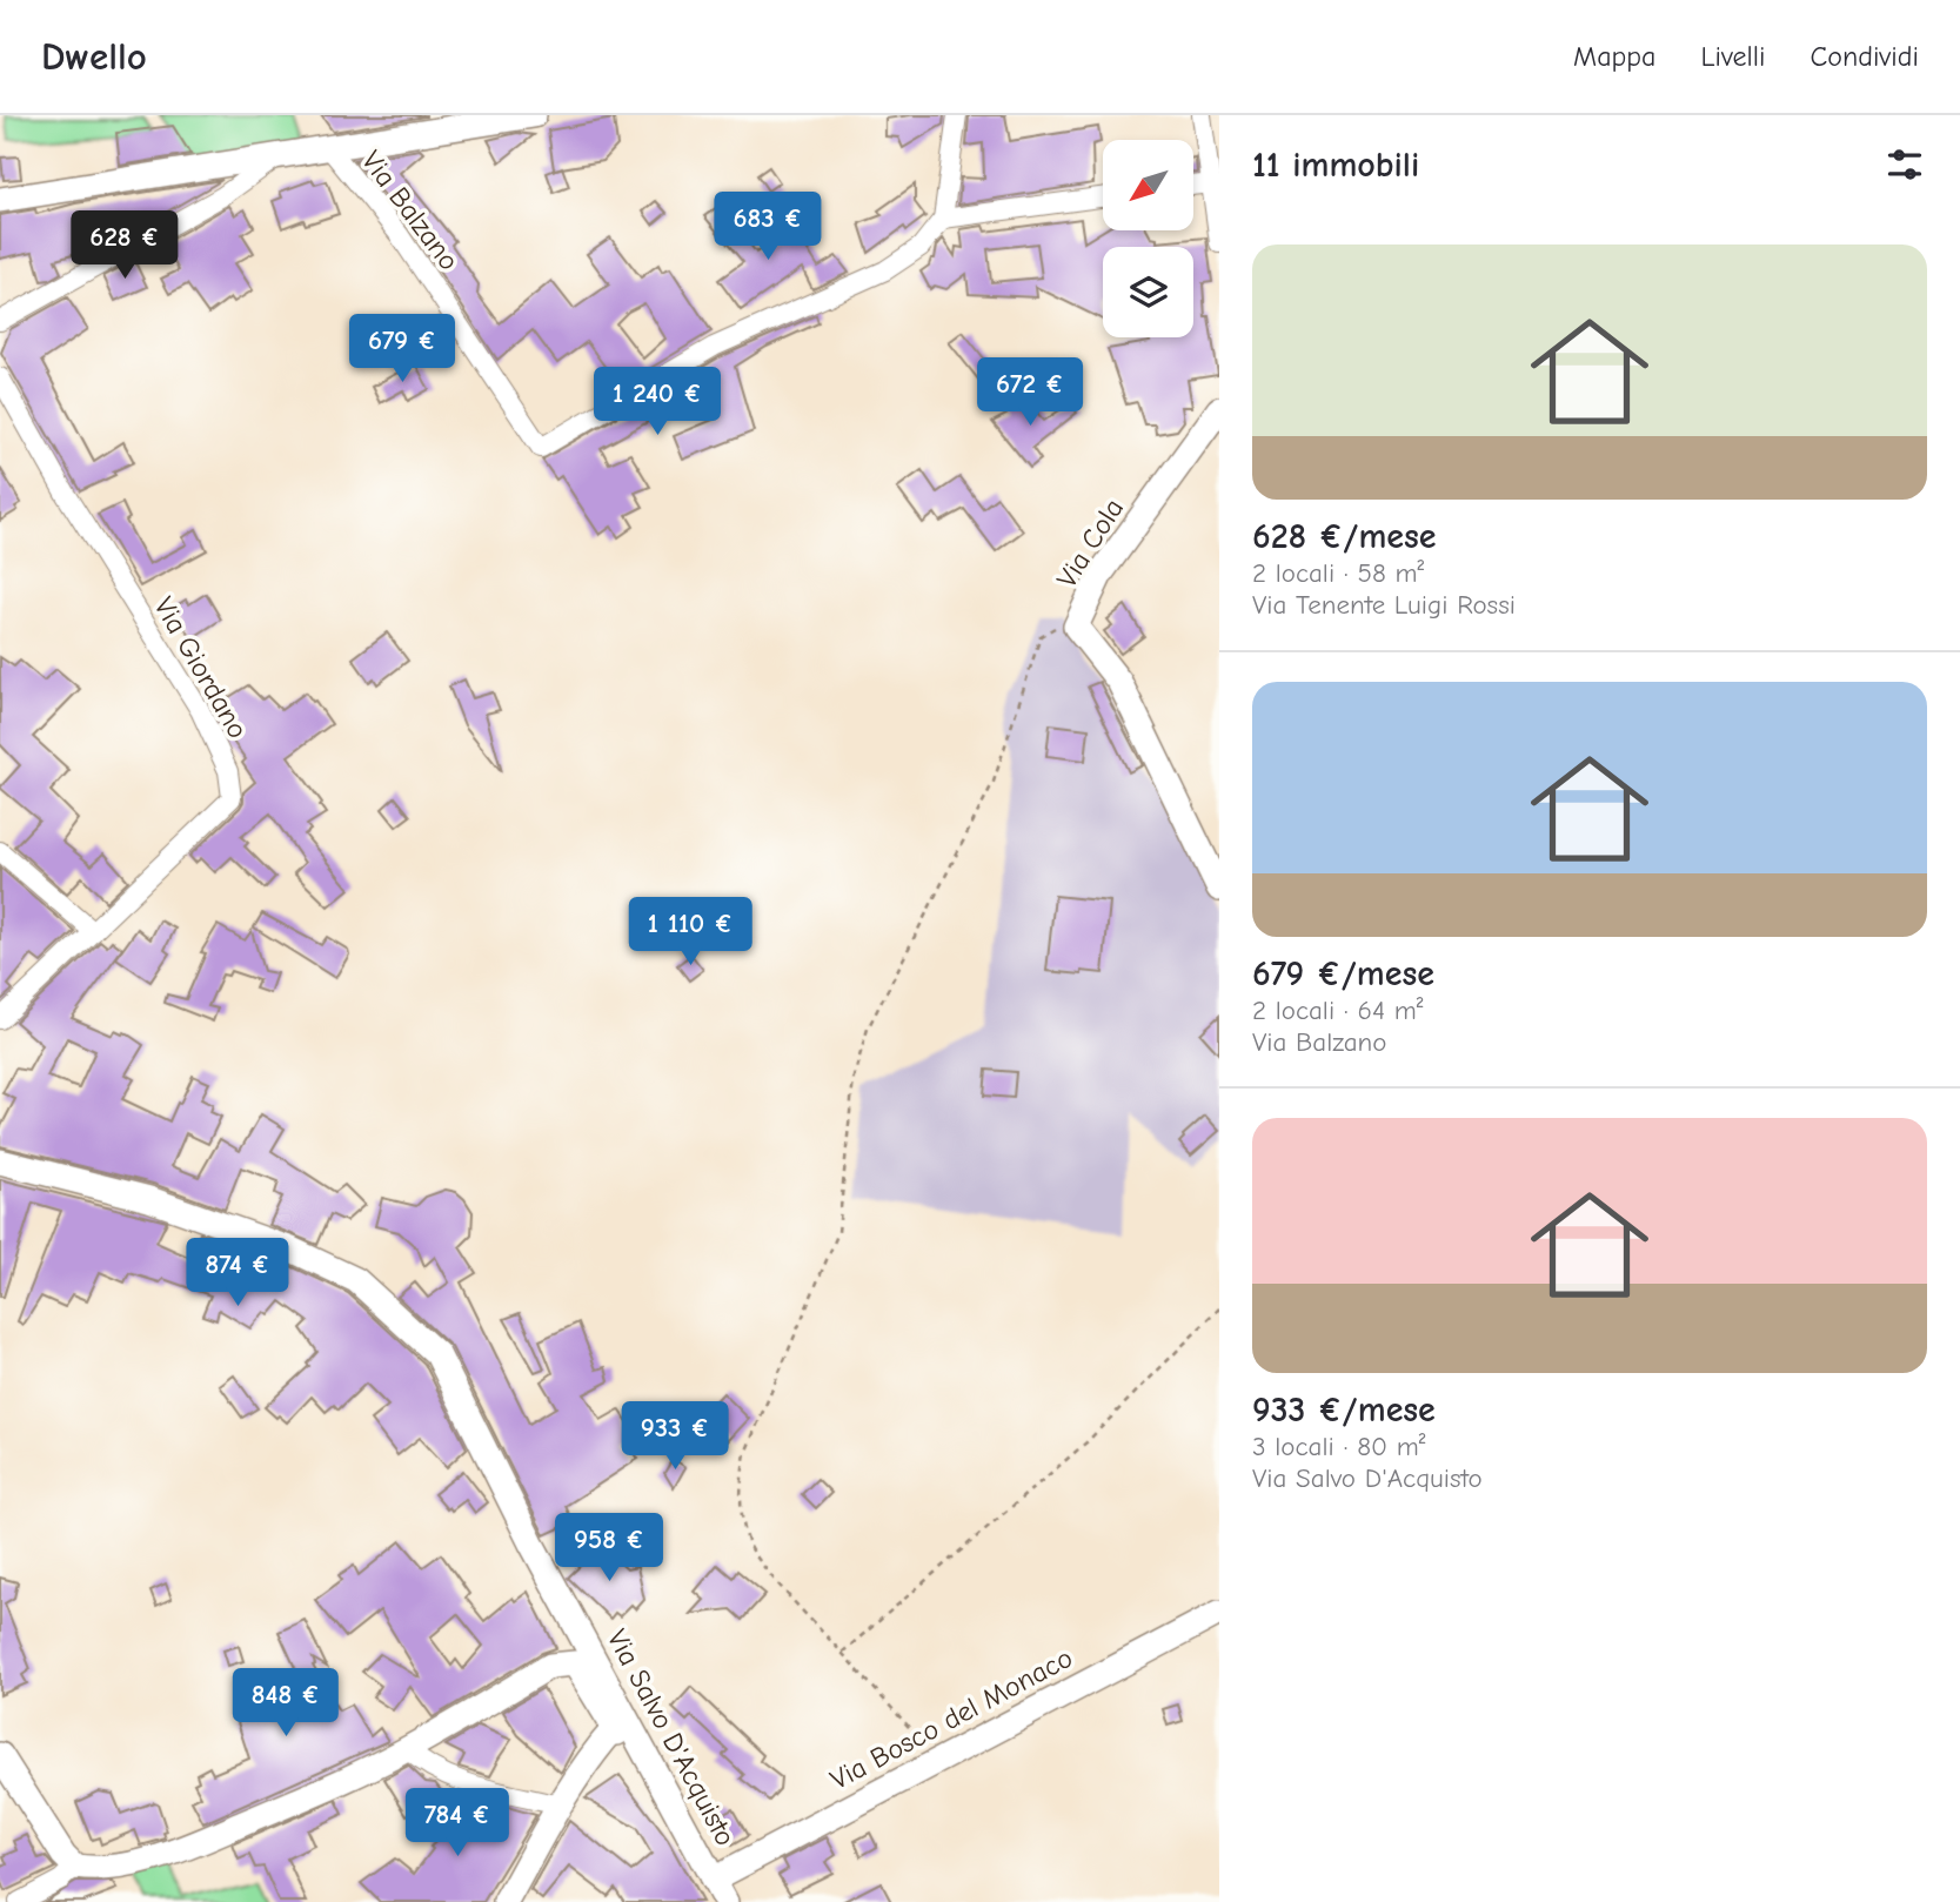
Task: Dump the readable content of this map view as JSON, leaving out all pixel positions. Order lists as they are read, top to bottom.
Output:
{
  "streets": {
    "street": [
      "Via Balzano",
      "Via Cola",
      "Via Giordano",
      "Via Bosco del Monaco",
      "Via Salvo D'Acquisto"
    ]
  },
  "crossings": [
    ["Via Bosco del Monaco", "Via Salvo D'Acquisto"]
  ],
  "north": "bottom left",
  "page": {
    "header": "Dwello",
    "nav": ["Mappa", "Livelli", "Condividi"],
    "heading": "11 immobili",
    "price": [
      "683 €",
      "628 €",
      "679 €",
      "672 €",
      "1 240 €",
      "1 110 €",
      "874 €",
      "933 €",
      "958 €",
      "848 €",
      "784 €"
    ],
    "list": [
      {
        "name": "628 €/mese",
        "note": "2 locali · 58 m² · Via Tenente Luigi Rossi"
      },
      {
        "name": "679 €/mese",
        "note": "2 locali · 64 m² · Via Balzano"
      },
      {
        "name": "933 €/mese",
        "note": "3 locali · 80 m² · Via Salvo D'Acquisto"
      }
    ]
  }
}
